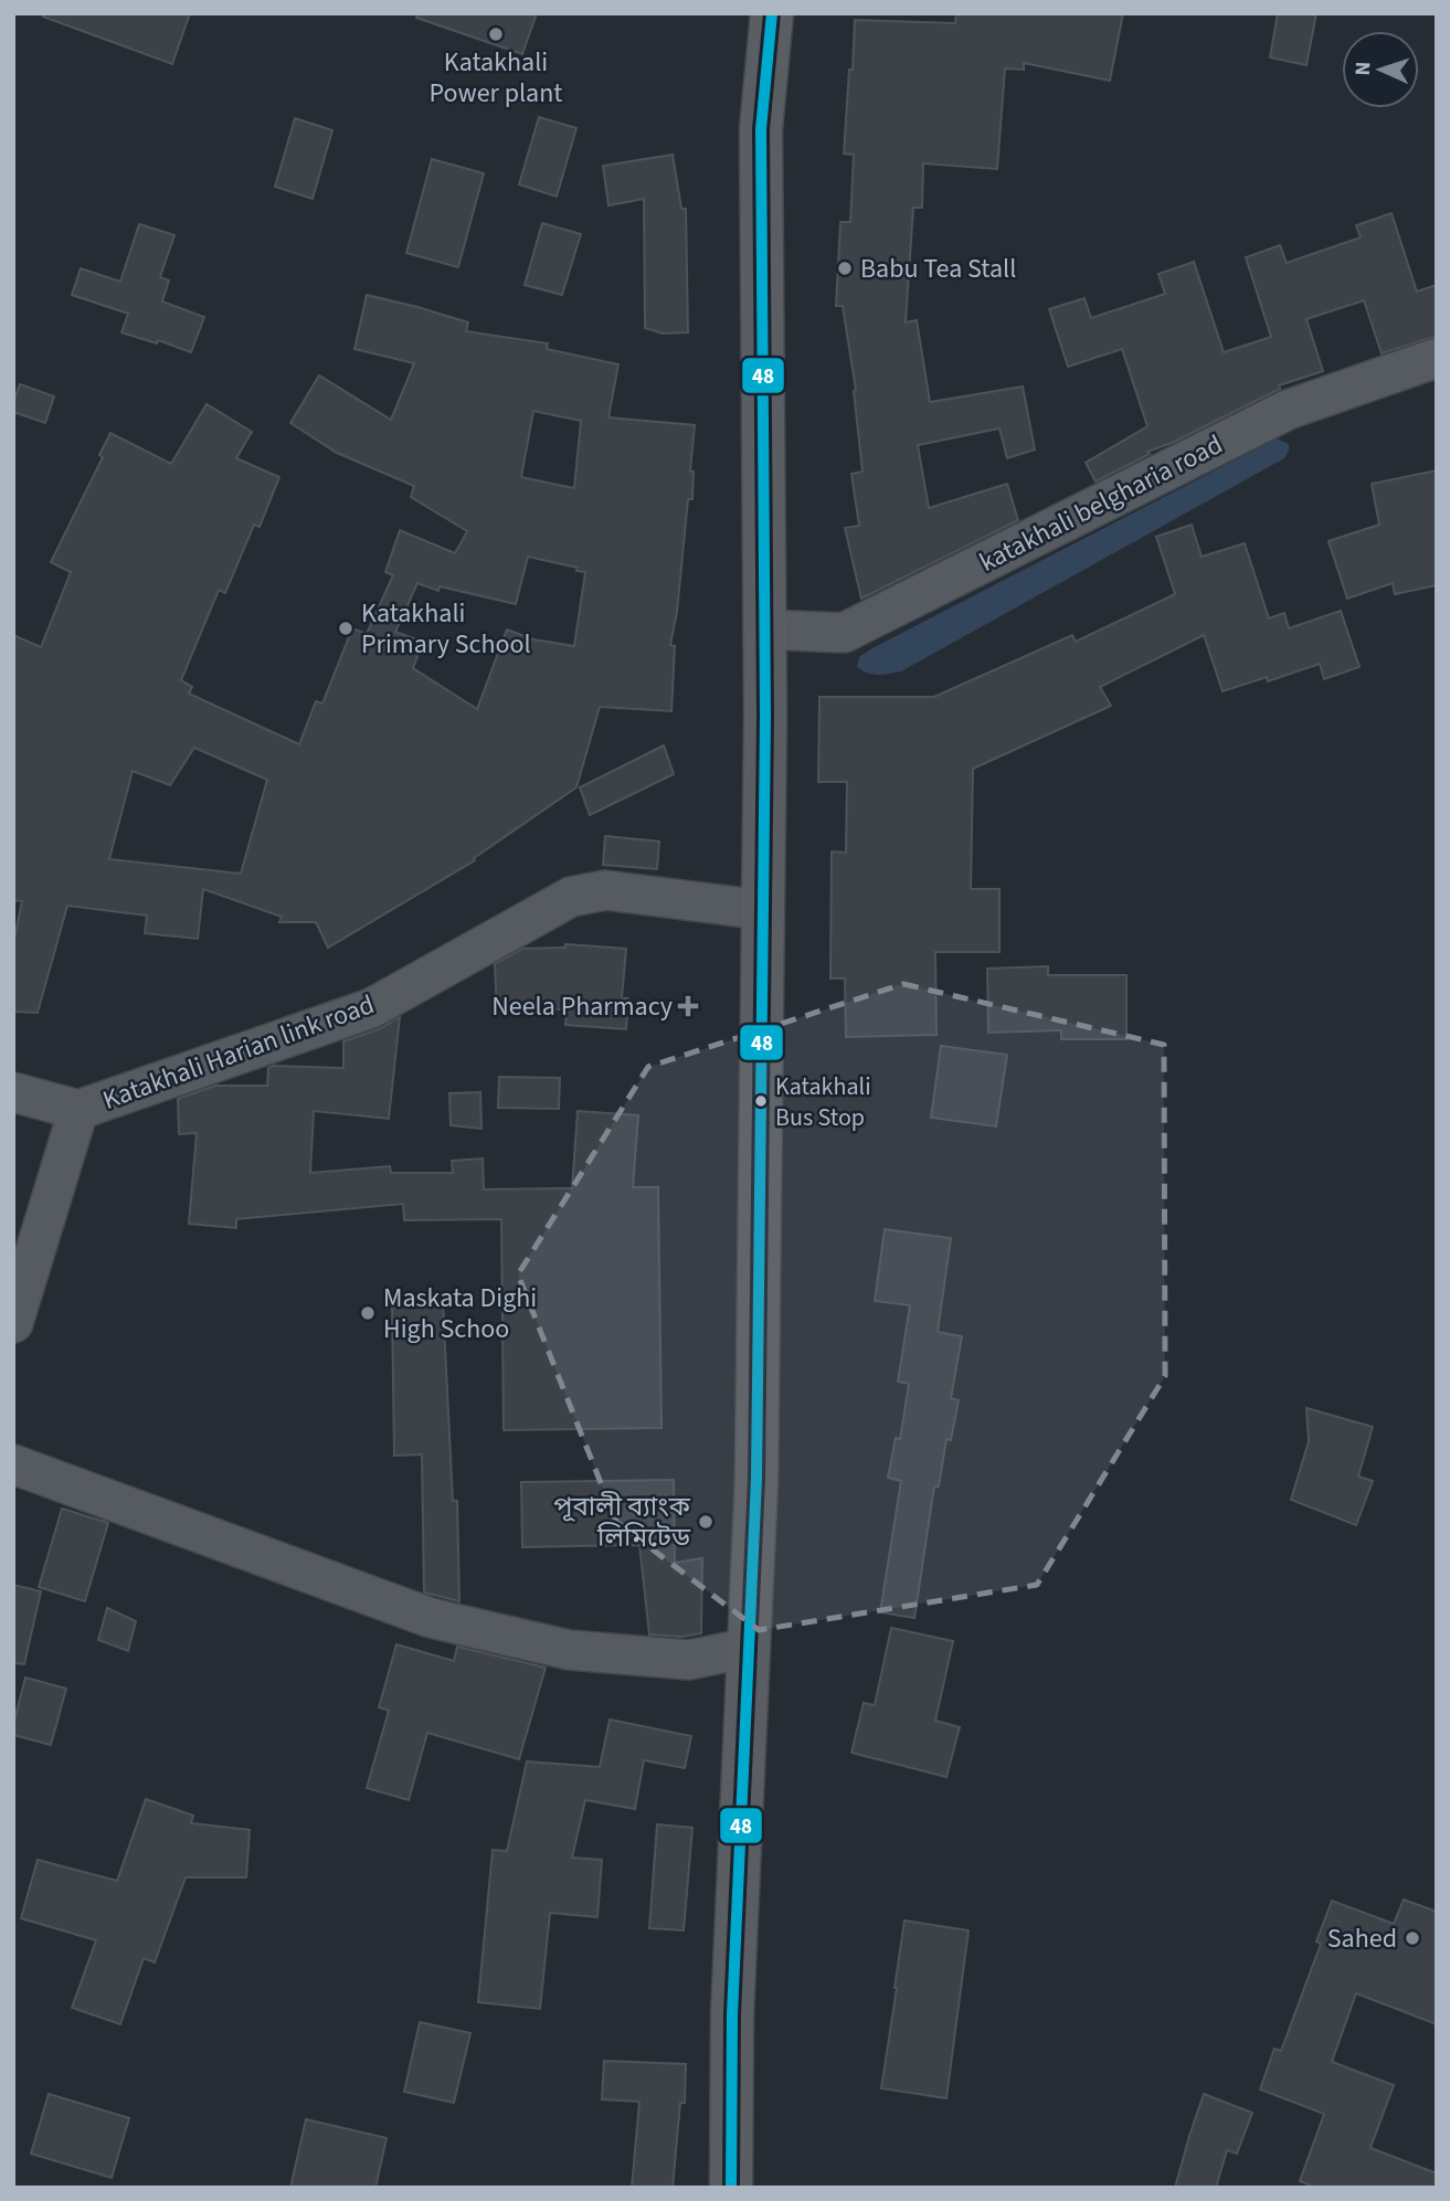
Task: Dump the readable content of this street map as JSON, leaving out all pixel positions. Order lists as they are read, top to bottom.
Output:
{
  "streets": {
    "street": ["katakhali belgharia road", "Katakhali Harian link road"]
  },
  "places": {
    "other": [
      "Katakhali Power plant",
      "Babu Tea Stall",
      "Katakhali Primary School",
      "Katakhali Bus Stop",
      "Maskata Dighi High Schoo",
      "পূবালী ব্যাংক লিমিটেড",
      "Sahed"
    ],
    "health": ["Neela Pharmacy"]
  },
  "lines": ["transit line 48"],
  "north": "left"
}
